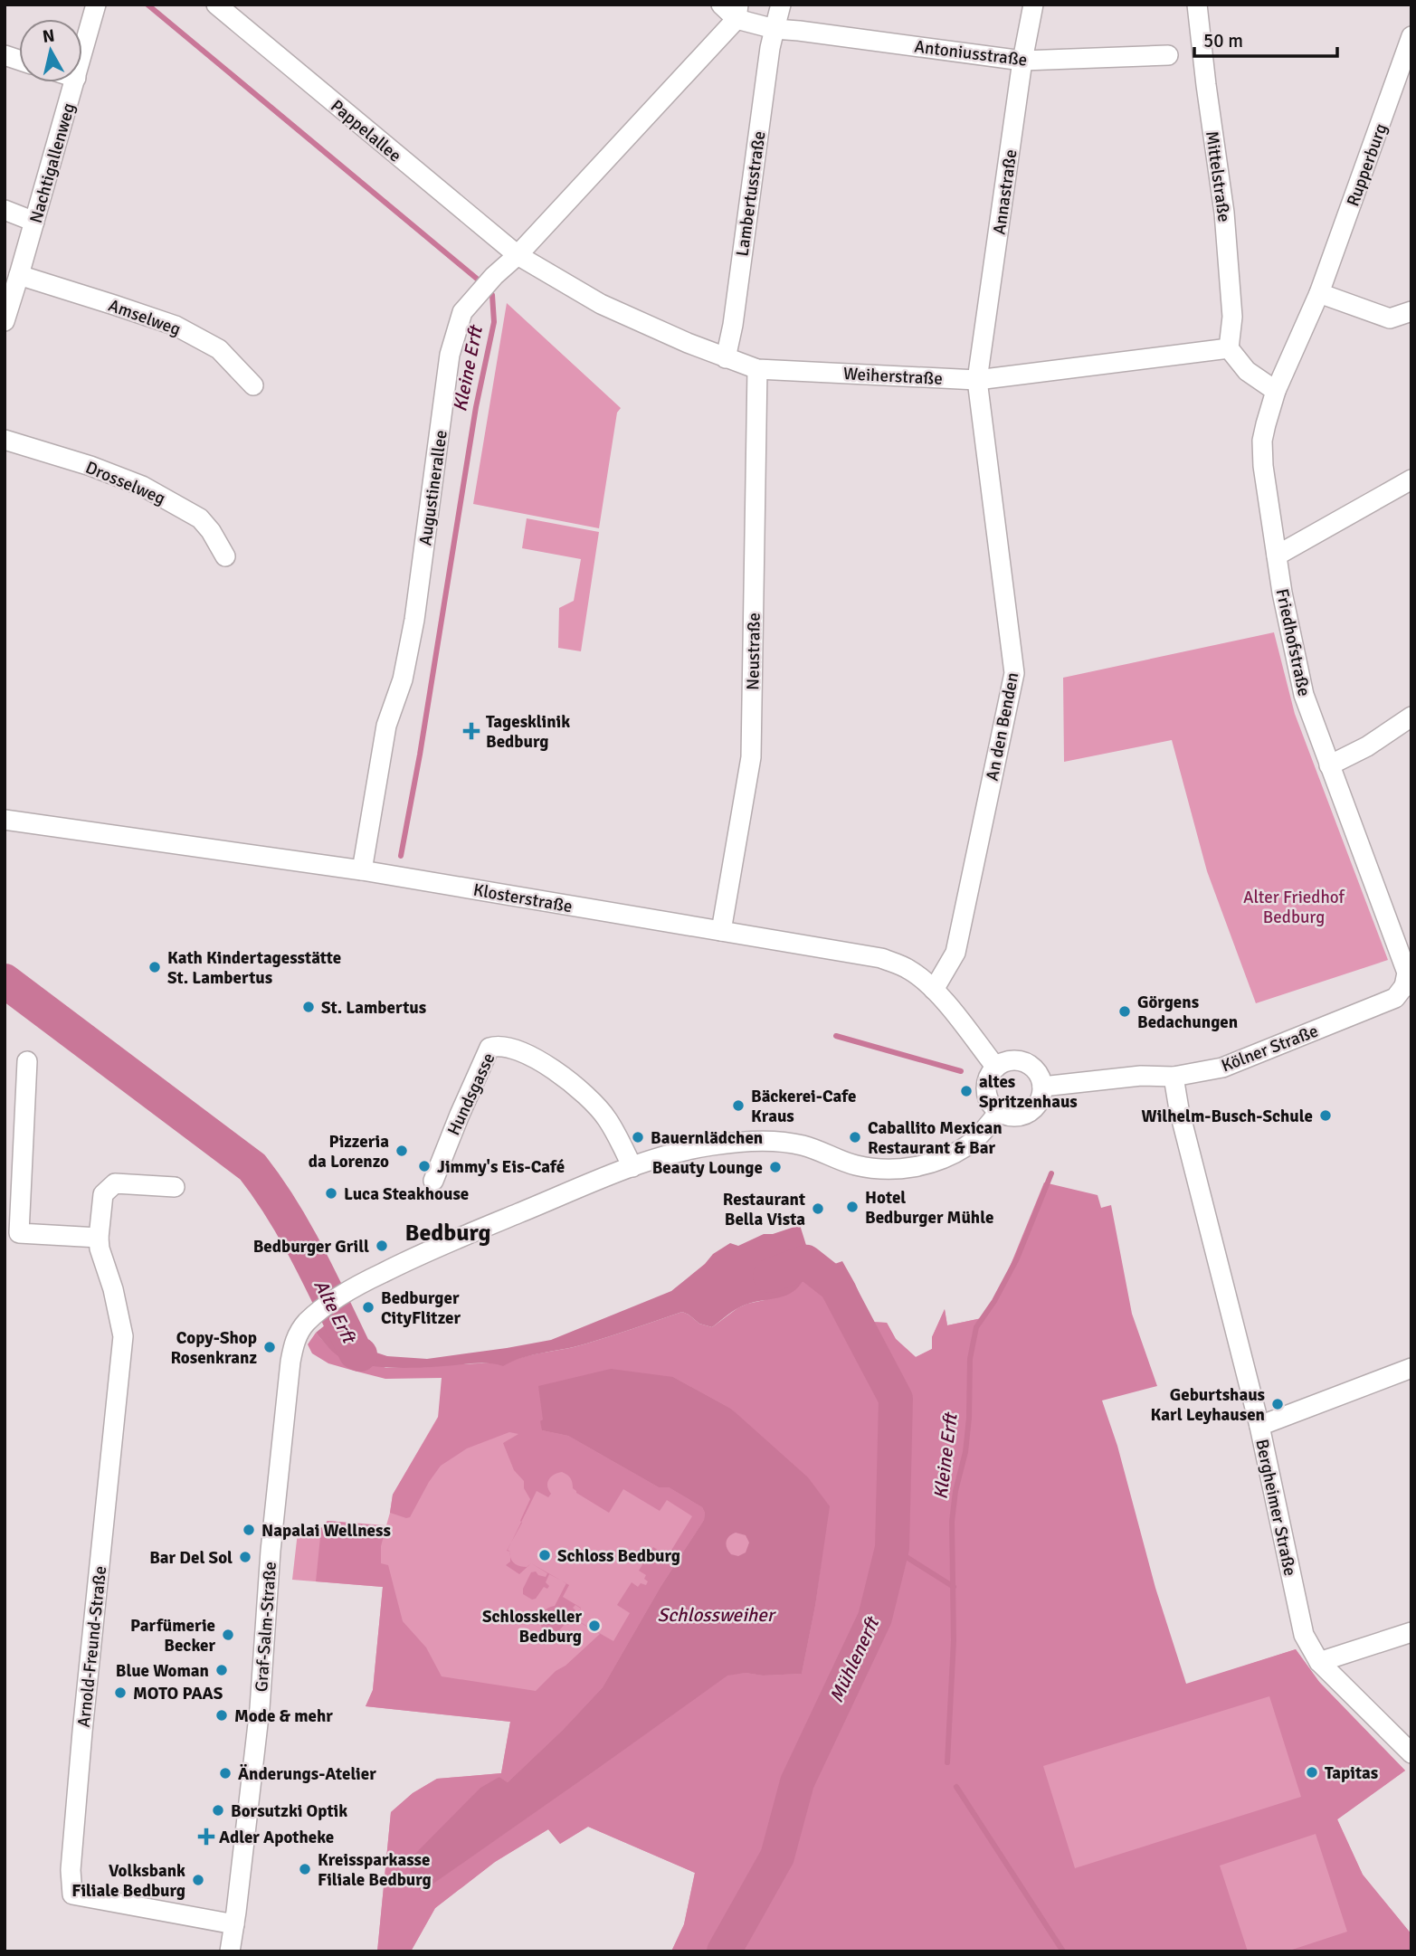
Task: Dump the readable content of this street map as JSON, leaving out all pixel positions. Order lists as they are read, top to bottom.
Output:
{
  "streets": {
    "street": [
      "Antoniusstraße",
      "Pappelallee",
      "Nachtigallenweg",
      "Rupperburg",
      "Mittelstraße",
      "Annastraße",
      "Lambertusstraße",
      "Amselweg",
      "Weiherstraße",
      "Drosselweg",
      "Augustinerallee",
      "Friedhofstraße",
      "Neustraße",
      "An den Benden",
      "Klosterstraße",
      "Kölner Straße",
      "Hundsgasse",
      "Bergheimer Straße",
      "Graf-Salm-Straße",
      "Arnold-Freund-Straße"
    ]
  },
  "crossings": [
    ["Antoniusstraße", "Annastraße"],
    ["Antoniusstraße", "Lambertusstraße"],
    ["Pappelallee", "Weiherstraße"],
    ["Pappelallee", "Augustinerallee"],
    ["Nachtigallenweg", "Amselweg"],
    ["Rupperburg", "Friedhofstraße"],
    ["Mittelstraße", "Weiherstraße"],
    ["Annastraße", "Weiherstraße"],
    ["Annastraße", "An den Benden"],
    ["Lambertusstraße", "Weiherstraße"],
    ["Weiherstraße", "Augustinerallee"],
    ["Weiherstraße", "Neustraße"],
    ["Weiherstraße", "An den Benden"],
    ["Augustinerallee", "Klosterstraße"],
    ["Friedhofstraße", "Kölner Straße"],
    ["Neustraße", "Klosterstraße"],
    ["An den Benden", "Klosterstraße"],
    ["Klosterstraße", "Kölner Straße"],
    ["Klosterstraße", "Graf-Salm-Straße"],
    ["Kölner Straße", "Bergheimer Straße"],
    ["Kölner Straße", "Graf-Salm-Straße"],
    ["Hundsgasse", "Graf-Salm-Straße"],
    ["Graf-Salm-Straße", "Arnold-Freund-Straße"]
  ],
  "districts": ["Bedburg"],
  "water": [
    "Kleine Erft",
    "Alte Erft",
    "Schlossweiher",
    "Mühlenerft"
  ],
  "parks": ["Alter Friedhof Bedburg"],
  "places": {
    "health": ["Tagesklinik Bedburg", "Adler Apotheke"],
    "other": [
      "Kath Kindertagesstätte St. Lambertus",
      "St. Lambertus",
      "Görgens Bedachungen",
      "altes Spritzenhaus",
      "Bäckerei-Cafe Kraus",
      "Wilhelm-Busch-Schule",
      "Bauernlädchen",
      "Caballito Mexican Restaurant & Bar",
      "Pizzeria da Lorenzo",
      "Jimmy's Eis-Café",
      "Beauty Lounge",
      "Luca Steakhouse",
      "Hotel Bedburger Mühle",
      "Restaurant Bella Vista",
      "Bedburger Grill",
      "Bedburger CityFlitzer",
      "Copy-Shop Rosenkranz",
      "Geburtshaus Karl Leyhausen",
      "Napalai Wellness",
      "Schloss Bedburg",
      "Bar Del Sol",
      "Schlosskeller Bedburg",
      "Parfümerie Becker",
      "Blue Woman",
      "MOTO PAAS",
      "Mode & mehr",
      "Tapitas",
      "Änderungs-Atelier",
      "Borsutzki Optik",
      "Kreissparkasse Filiale Bedburg",
      "Volksbank Filiale Bedburg"
    ]
  },
  "scale_bar": "50 m",
  "north": "top"
}
